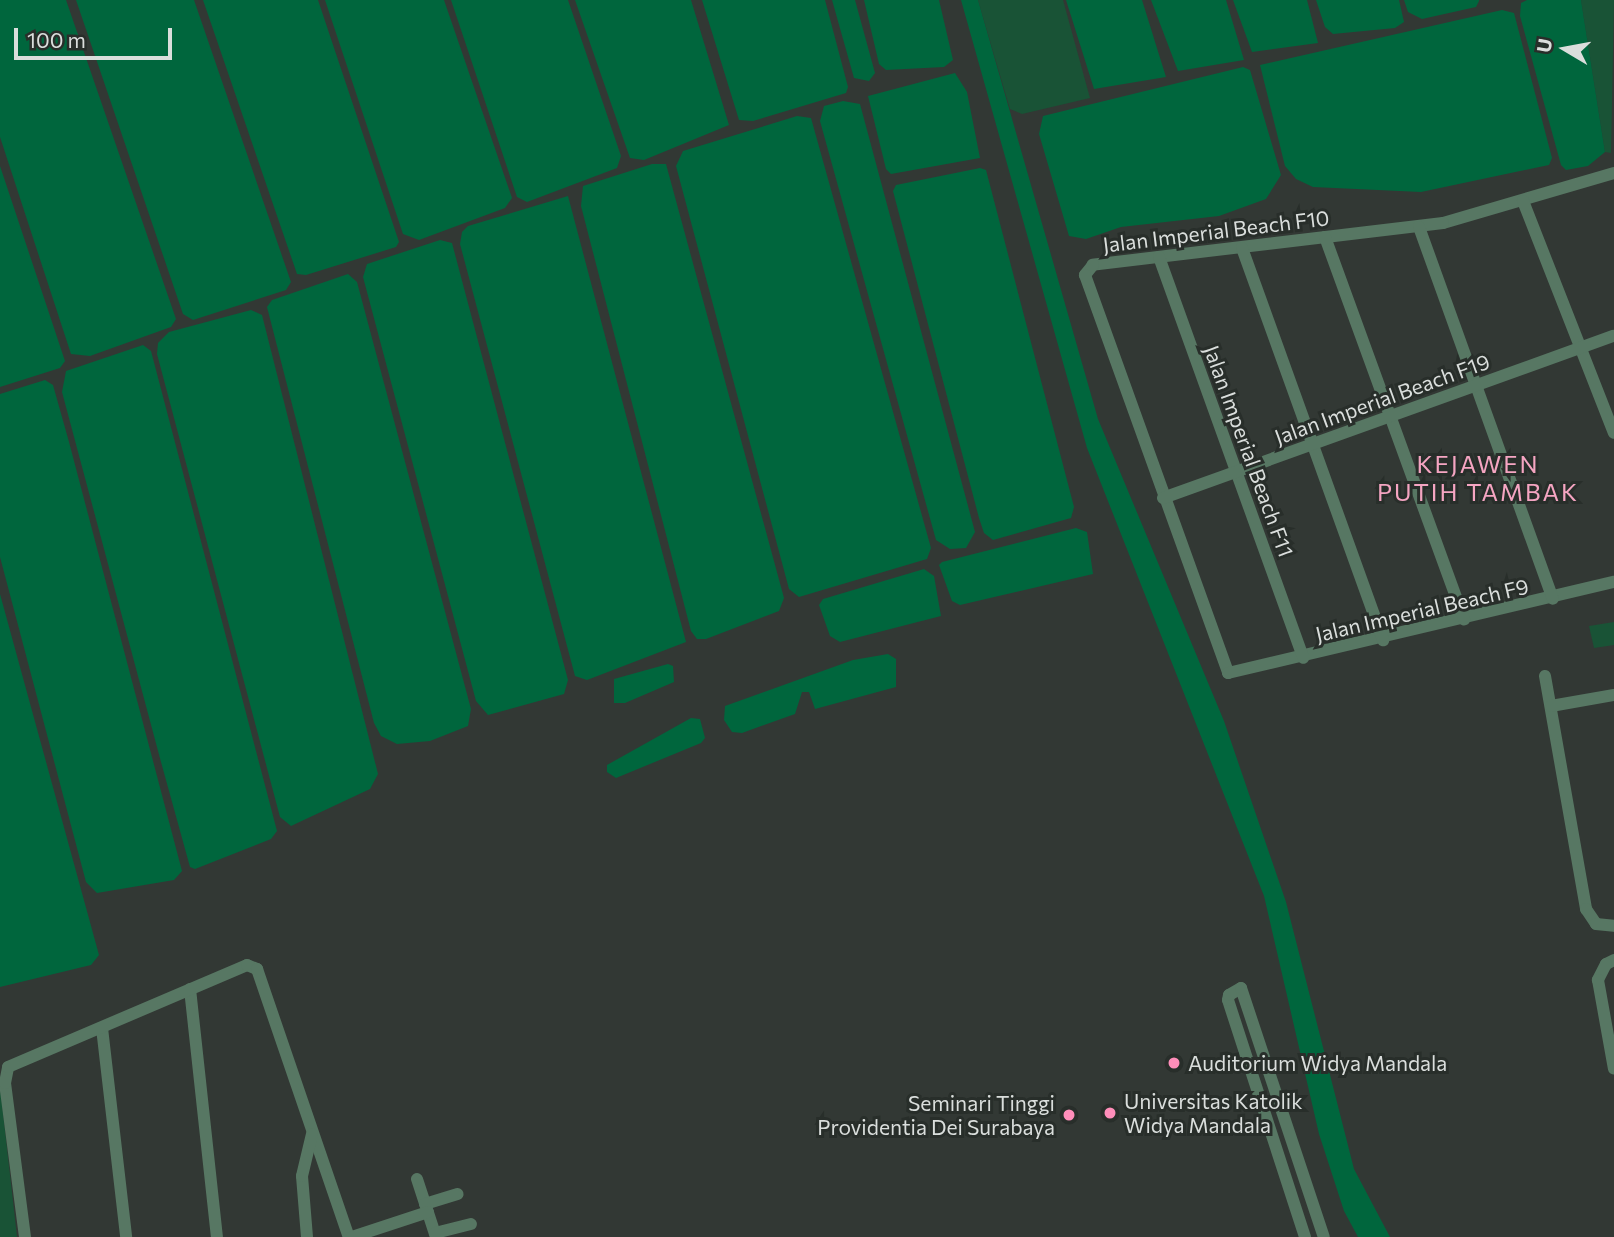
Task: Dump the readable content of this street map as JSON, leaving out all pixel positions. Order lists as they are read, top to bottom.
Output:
{
  "streets": {
    "street": [
      "Jalan Imperial Beach F10",
      "Jalan Imperial Beach F19",
      "Jalan Imperial Beach F11",
      "Jalan Imperial Beach F9"
    ]
  },
  "crossings": [
    ["Jalan Imperial Beach F10", "Jalan Imperial Beach F19"],
    ["Jalan Imperial Beach F10", "Jalan Imperial Beach F11"],
    ["Jalan Imperial Beach F10", "Jalan Imperial Beach F9"],
    ["Jalan Imperial Beach F19", "Jalan Imperial Beach F11"],
    ["Jalan Imperial Beach F11", "Jalan Imperial Beach F9"]
  ],
  "districts": ["KEJAWEN PUTIH TAMBAK"],
  "places": ["Auditorium Widya Mandala", "Universitas Katolik Widya Mandala", "Seminari Tinggi Providentia Dei Surabaya"],
  "scale_bar": "100 m",
  "north": "left"
}
